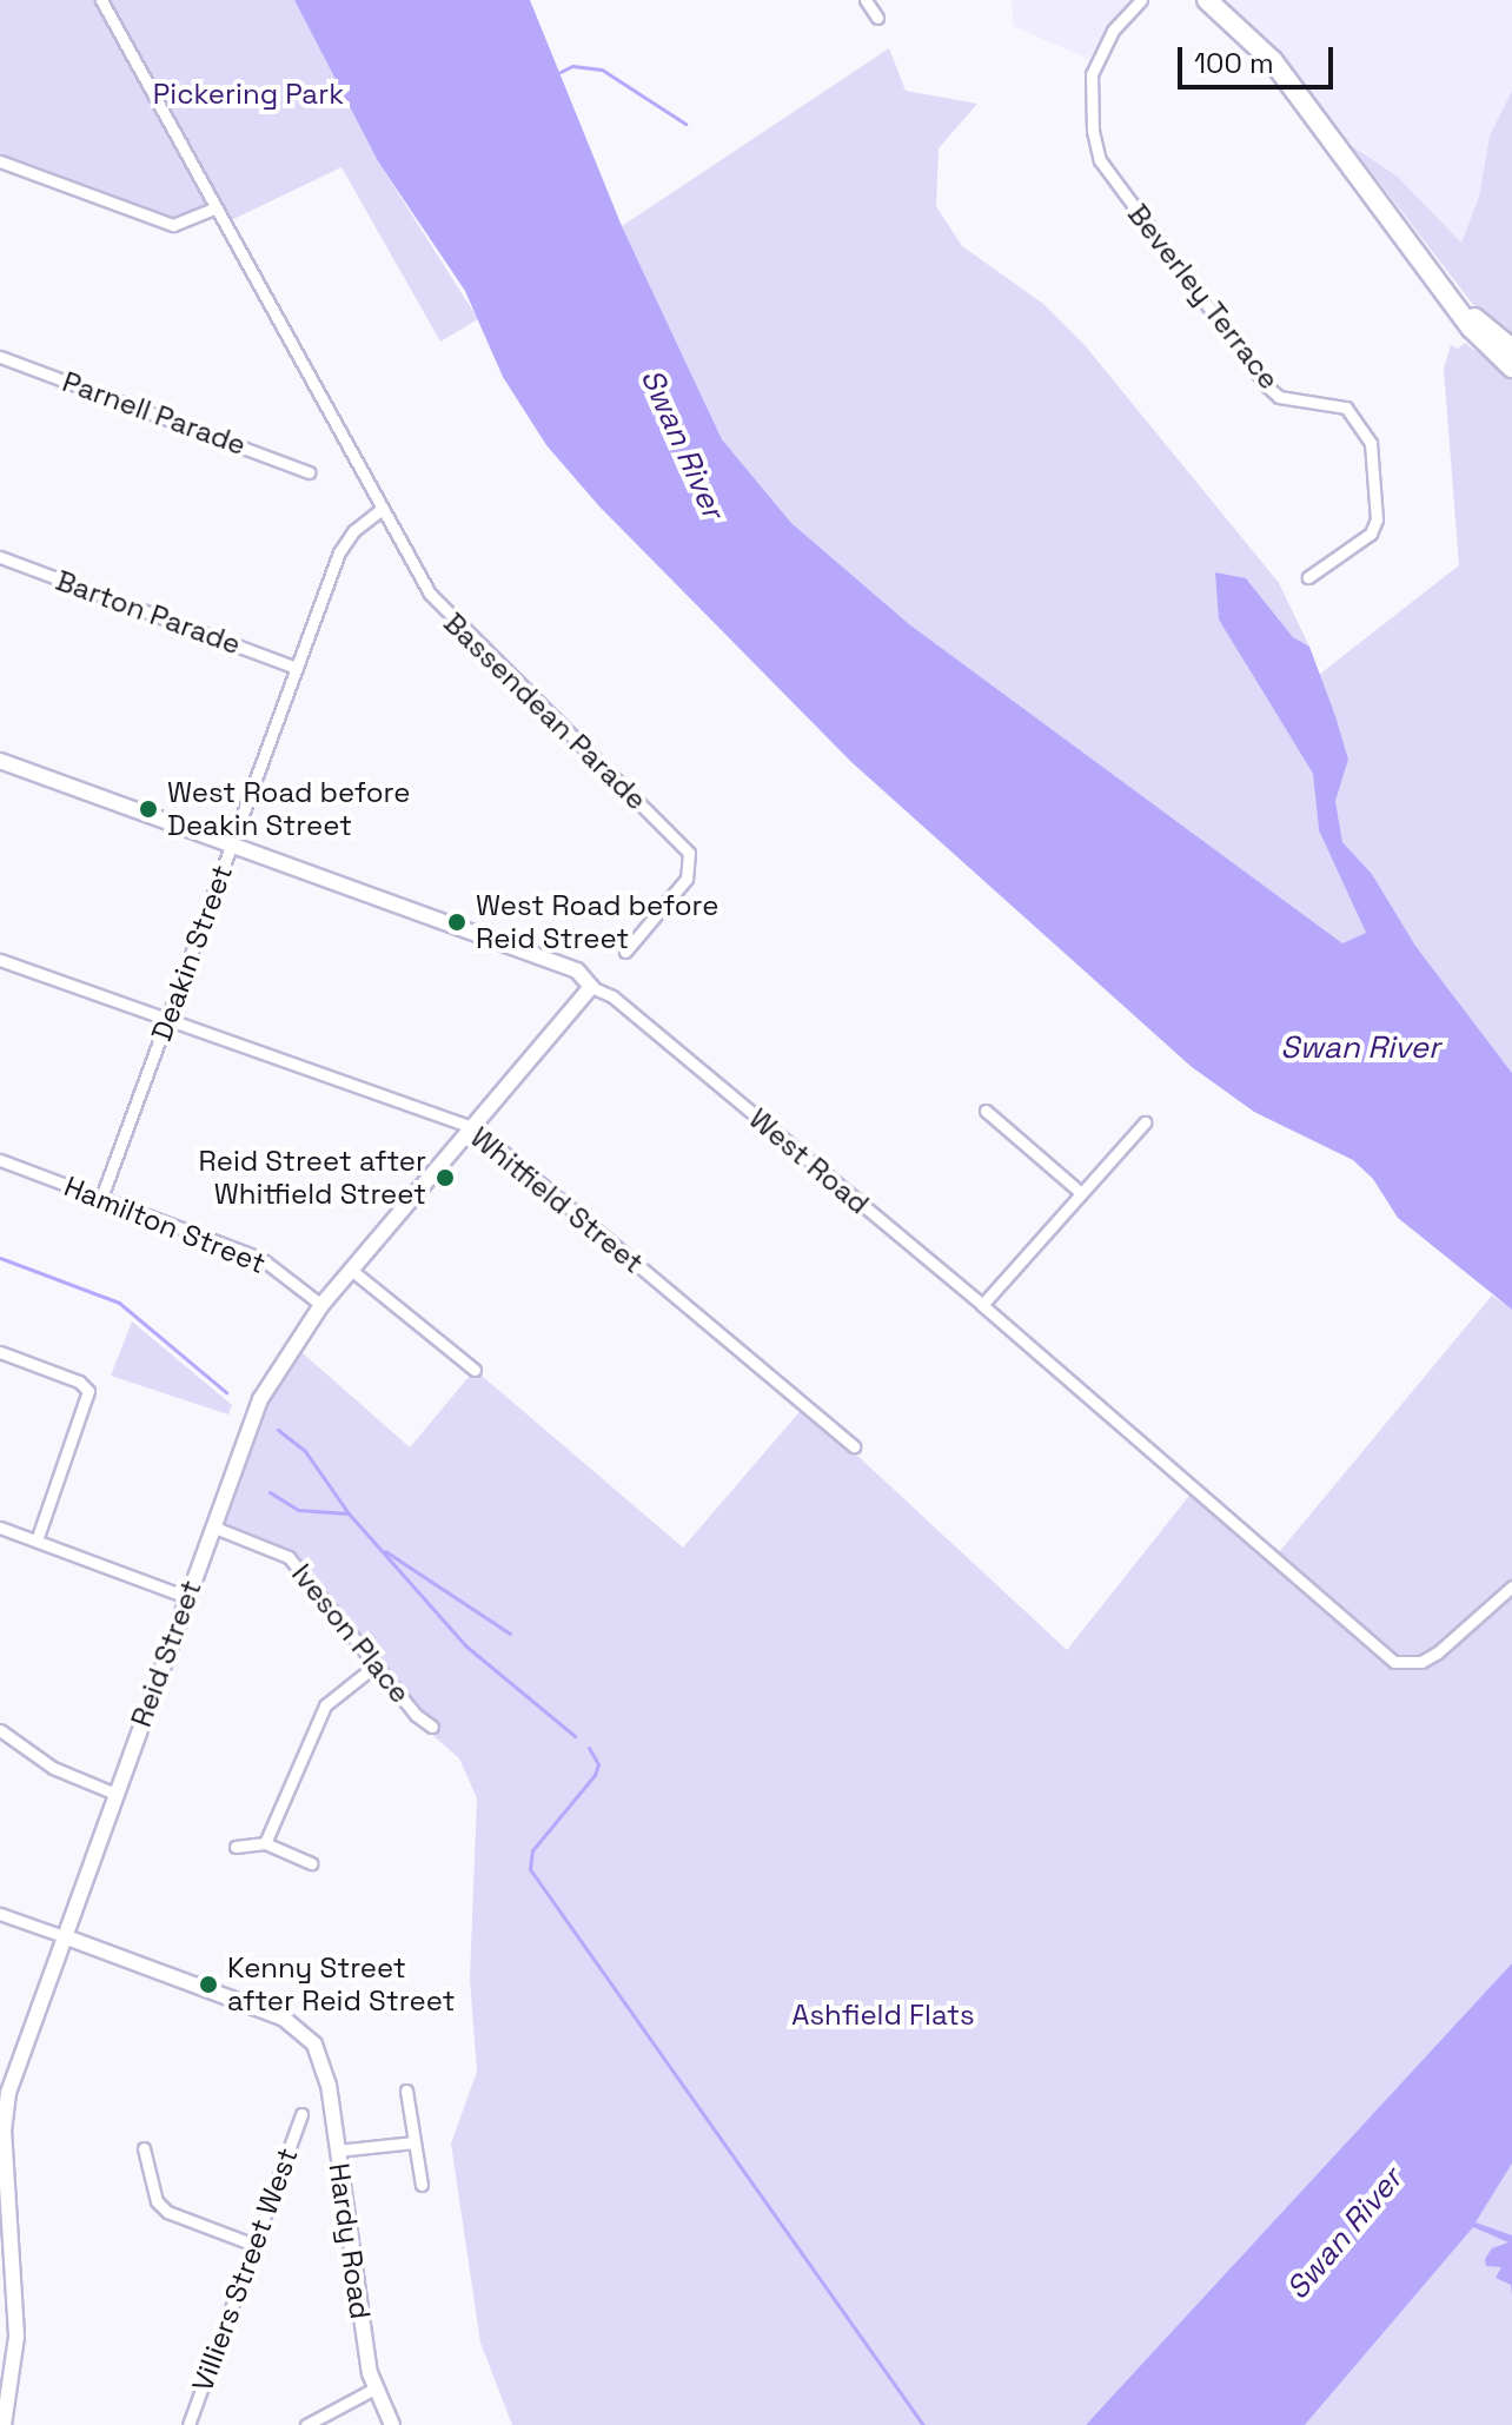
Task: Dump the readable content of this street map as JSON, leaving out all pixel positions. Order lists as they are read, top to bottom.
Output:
{
  "streets": {
    "street": [
      "Beverley Terrace",
      "Parnell Parade",
      "Barton Parade",
      "Bassendean Parade",
      "Deakin Street",
      "West Road",
      "Whitfield Street",
      "Hamilton Street",
      "Iveson Place",
      "Reid Street",
      "Hardy Road",
      "Villiers Street West"
    ]
  },
  "crossings": [
    ["Barton Parade", "Deakin Street"],
    ["Bassendean Parade", "Deakin Street"],
    ["Deakin Street", "West Road"],
    ["Deakin Street", "Whitfield Street"],
    ["Deakin Street", "Hamilton Street"],
    ["West Road", "Reid Street"],
    ["Whitfield Street", "Reid Street"],
    ["Hamilton Street", "Reid Street"],
    ["Iveson Place", "Reid Street"],
    ["Reid Street", "Hardy Road"]
  ],
  "water": ["Swan River"],
  "parks": ["Pickering Park", "Ashfield Flats"],
  "places": [
    "West Road before Deakin Street",
    "West Road before Reid Street",
    "Reid Street after Whitfield Street",
    "Kenny Street after Reid Street"
  ],
  "scale_bar": "100 m"
}
